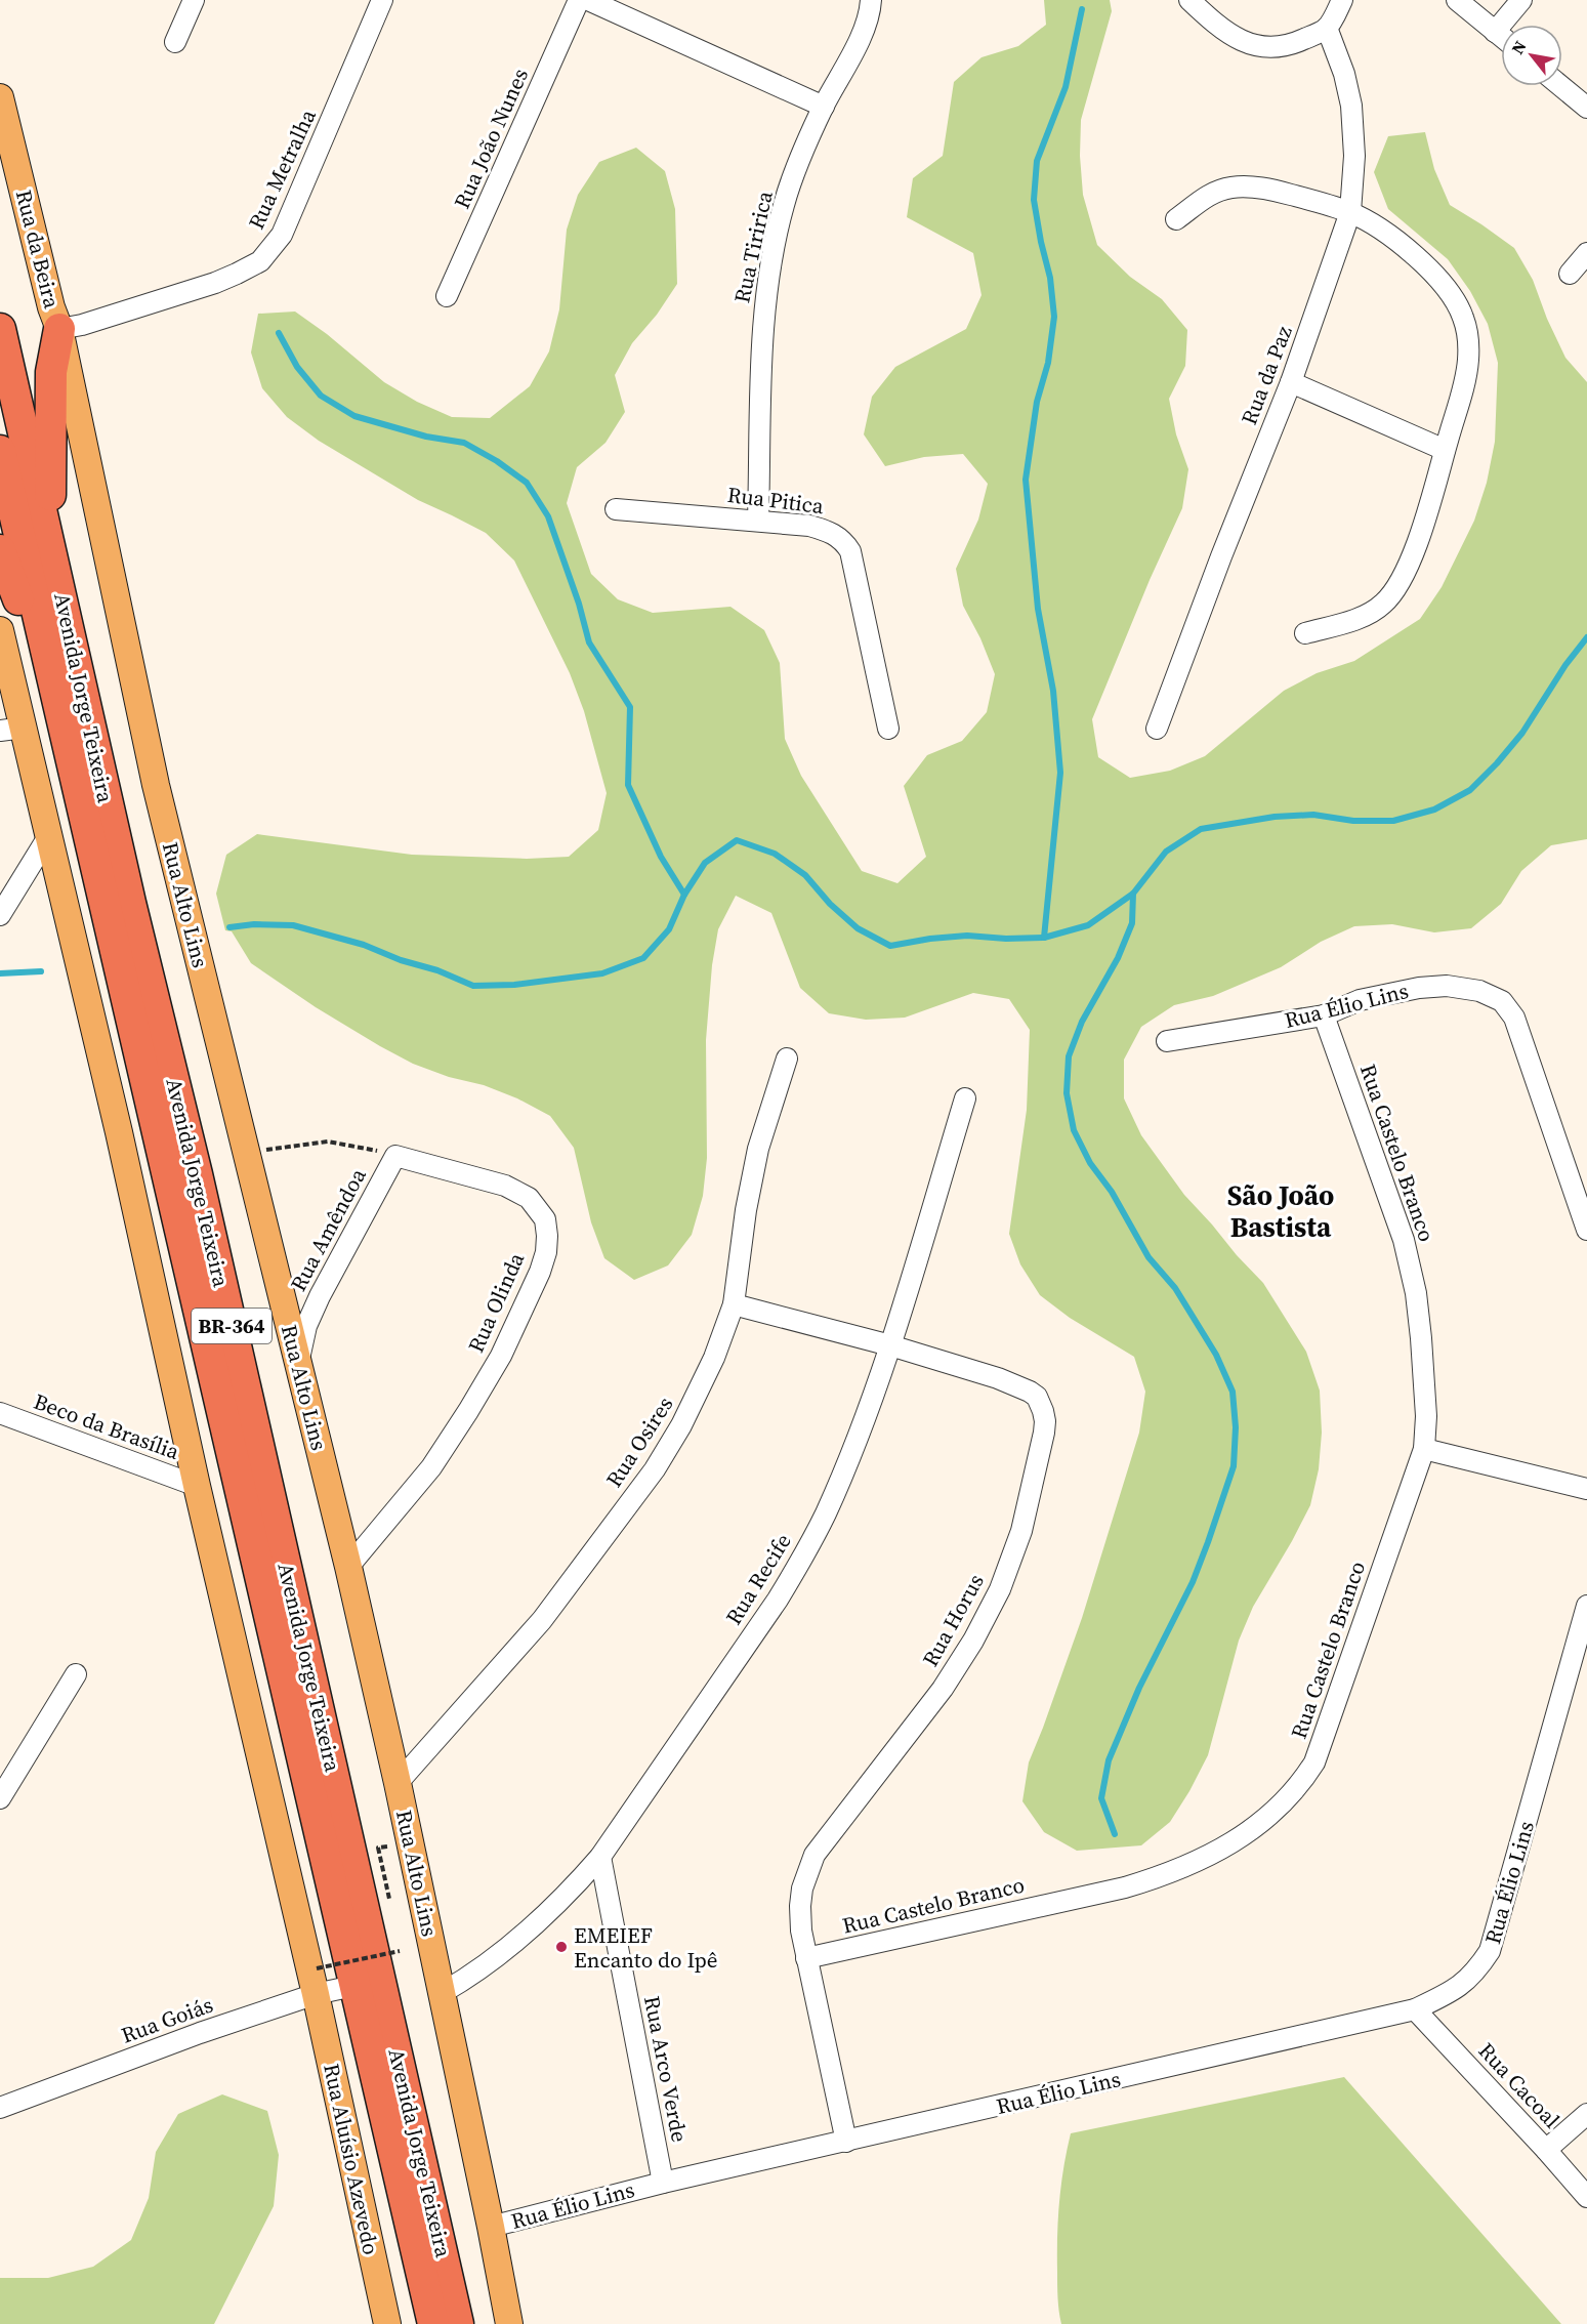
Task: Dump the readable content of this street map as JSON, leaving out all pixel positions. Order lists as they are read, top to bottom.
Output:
{
  "streets": {
    "highway": ["Avenida Jorge Teixeira", "BR-364"],
    "main road": [
      "Rua da Beira",
      "Rua Alto Lins",
      "Rua Élio Lins",
      "Rua Aluísio Azevedo"
    ],
    "street": [
      "Rua João Nunes",
      "Rua Metralha",
      "Rua Tiririca",
      "Rua da Paz",
      "Rua Pitica",
      "Rua Castelo Branco",
      "Rua Amêndoa",
      "Rua Olinda",
      "Beco da Brasília",
      "Rua Osires",
      "Rua Recife",
      "Rua Horus",
      "Rua Goiás",
      "Rua Arco Verde",
      "Rua Cacoal"
    ]
  },
  "crossings": [
    ["Rua Metralha", "Rua da Beira"],
    ["Rua Tiririca", "Rua Pitica"],
    ["Rua da Beira", "Rua Alto Lins"],
    ["Avenida Jorge Teixeira", "Rua Goiás"],
    ["Rua Alto Lins", "Rua Élio Lins"],
    ["Rua Alto Lins", "Rua Amêndoa"],
    ["Rua Alto Lins", "Rua Olinda"],
    ["Rua Alto Lins", "Rua Osires"],
    ["Rua Alto Lins", "Rua Recife"],
    ["Rua Élio Lins", "Rua Castelo Branco"],
    ["Rua Élio Lins", "Rua Recife"],
    ["Rua Élio Lins", "Rua Horus"],
    ["Rua Élio Lins", "Rua Arco Verde"],
    ["Rua Élio Lins", "Rua Cacoal"],
    ["Rua Castelo Branco", "Rua Horus"],
    ["Rua Amêndoa", "Rua Olinda"],
    ["Beco da Brasília", "Rua Aluísio Azevedo"],
    ["Rua Osires", "Rua Horus"],
    ["Rua Recife", "Rua Horus"],
    ["Rua Recife", "Rua Arco Verde"],
    ["Rua Goiás", "Rua Aluísio Azevedo"]
  ],
  "districts": ["São João Bastista"],
  "places": ["EMEIEF Encanto do Ipê"],
  "north": "top left"
}
